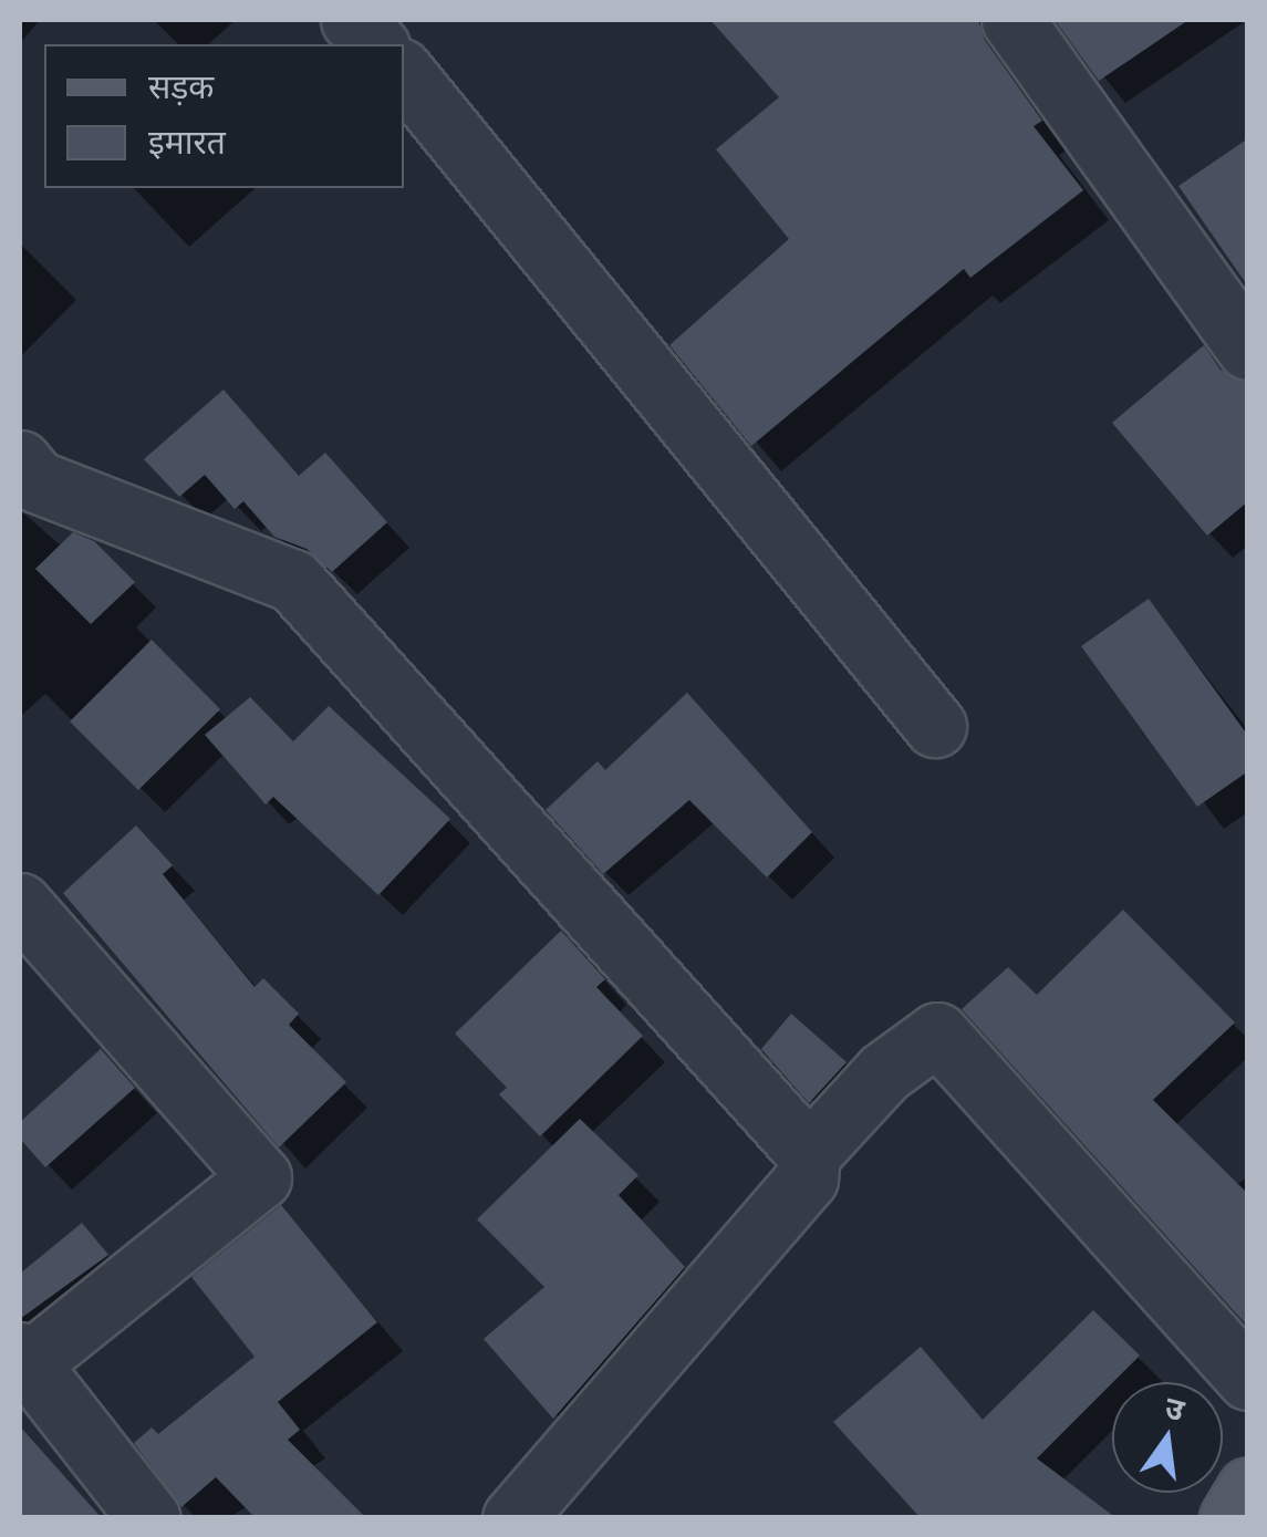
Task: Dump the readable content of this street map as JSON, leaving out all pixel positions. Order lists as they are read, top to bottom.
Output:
{
  "legend": ["सड़क", "इमारत"],
  "north": "top"
}
